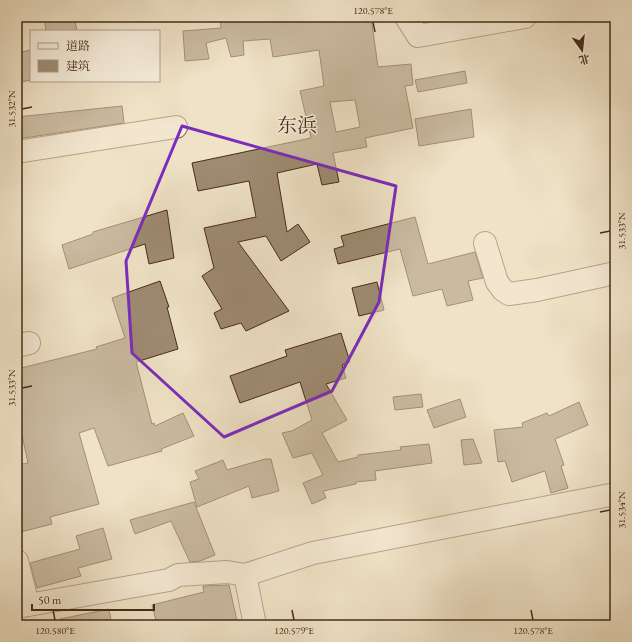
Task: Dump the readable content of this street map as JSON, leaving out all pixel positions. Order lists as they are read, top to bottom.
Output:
{
  "districts": ["东浜"],
  "legend": ["道路", "建筑"],
  "scale_bar": "50 m",
  "north": "bottom",
  "coordinates": [
    "120.578°E",
    "31.532°N",
    "31.533°N",
    "31.534°N",
    "120.580°E",
    "120.579°E"
  ]
}
